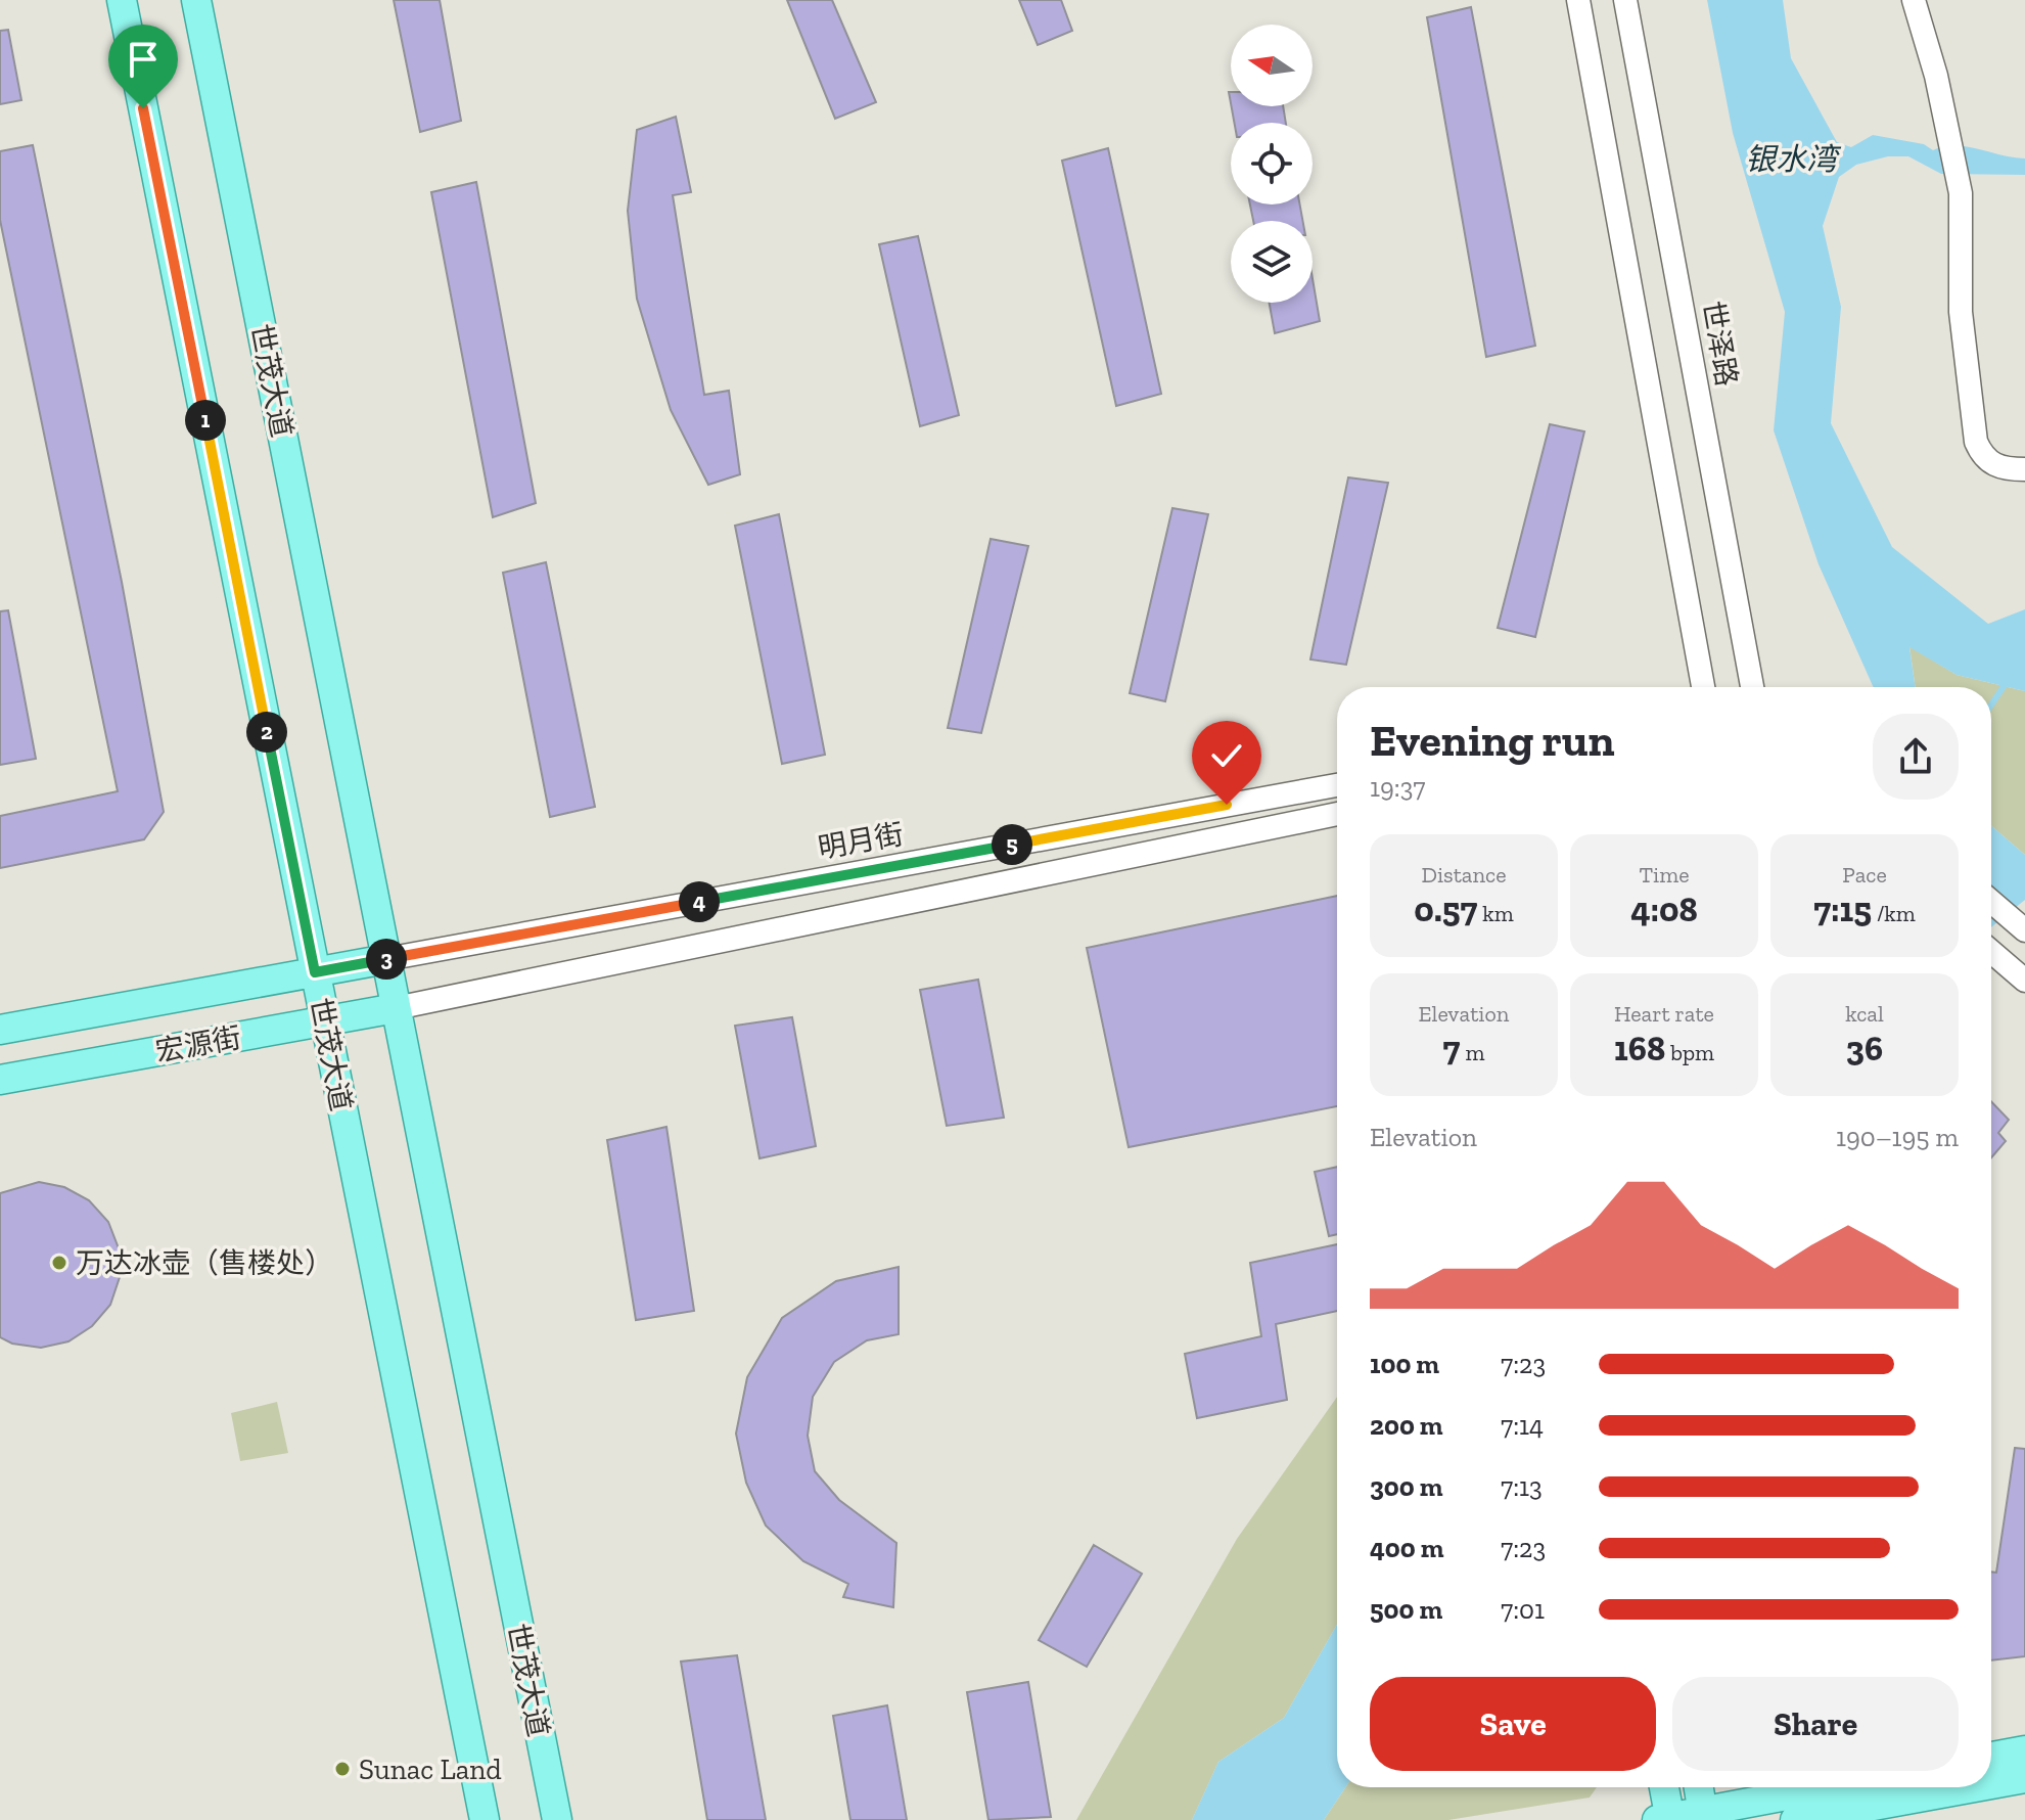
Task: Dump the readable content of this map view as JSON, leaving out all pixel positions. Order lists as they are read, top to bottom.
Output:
{
  "streets": {
    "main road": ["世茂大道", "宏源街"],
    "street": ["世泽路", "明月街"]
  },
  "crossings": [
    ["世茂大道", "明月街"],
    ["世茂大道", "宏源街"],
    ["明月街", "宏源街"]
  ],
  "water": ["银水湾"],
  "places": ["万达冰壶（售楼处）", "Sunac Land"],
  "north": "left",
  "page": {
    "pins": [
      "1",
      "2",
      "5",
      "4",
      "3"
    ],
    "heading": ["Evening run", "19:37"],
    "stats": [
      ["Distance", "0.57 km"],
      ["Time", "4:08"],
      ["Pace", "7:15 /km"],
      ["Elevation", "7 m"],
      ["Heart rate", "168 bpm"],
      ["kcal", "36"]
    ],
    "chart": ["Elevation", "190–195 m"],
    "list": [
      {
        "name": "100 m",
        "note": "7:23"
      },
      {
        "name": "200 m",
        "note": "7:14"
      },
      {
        "name": "300 m",
        "note": "7:13"
      },
      {
        "name": "400 m",
        "note": "7:23"
      },
      {
        "name": "500 m",
        "note": "7:01"
      }
    ],
    "buttons": ["Save", "Share"]
  }
}
